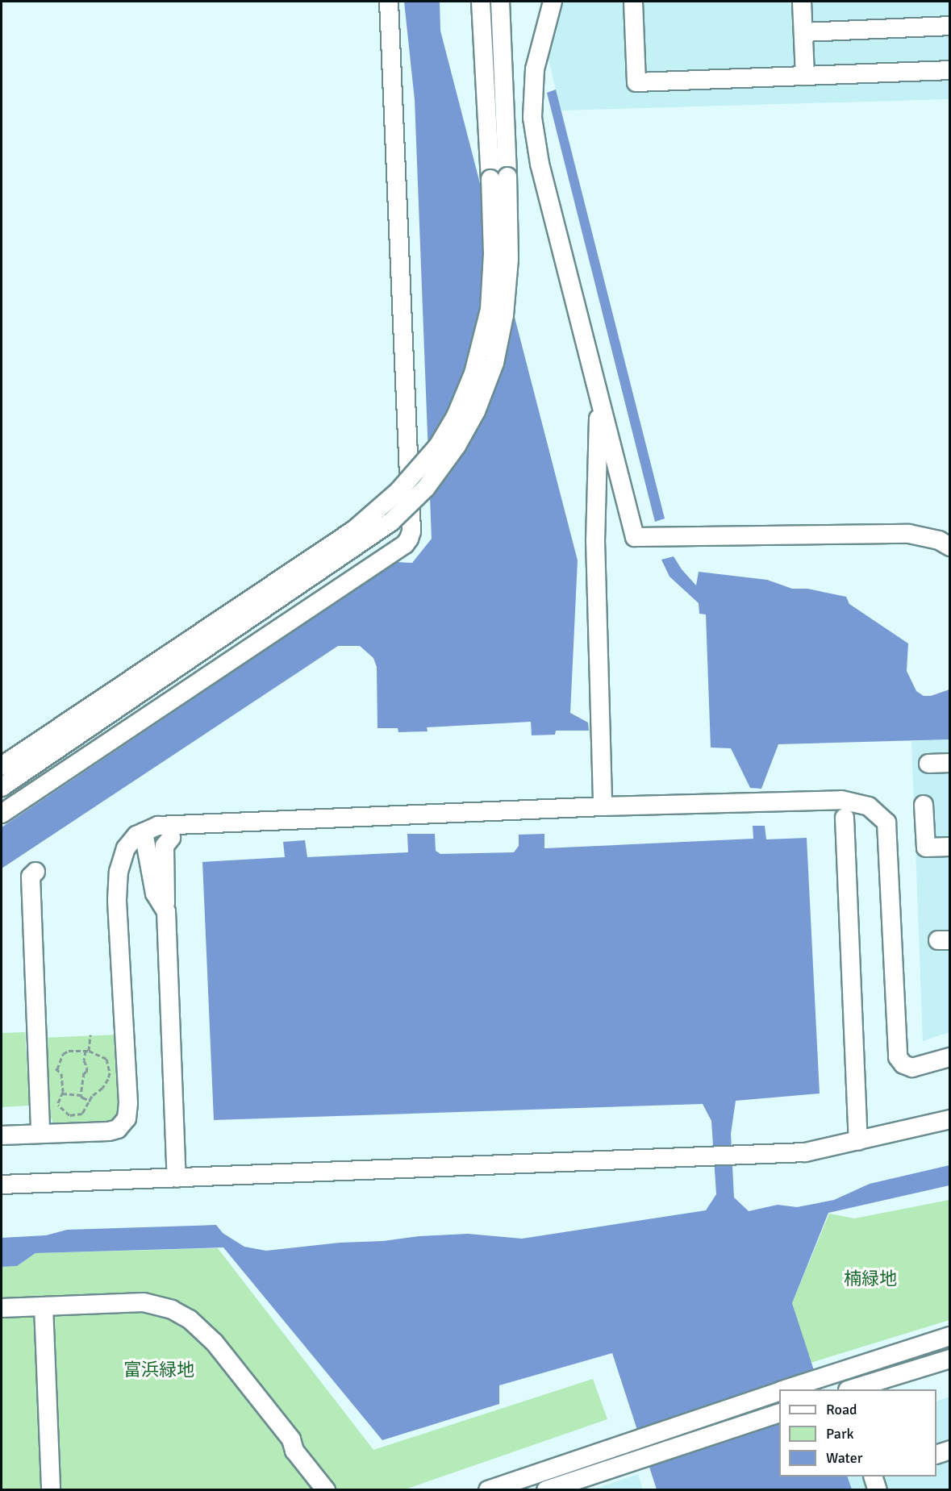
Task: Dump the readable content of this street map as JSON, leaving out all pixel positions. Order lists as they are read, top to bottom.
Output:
{
  "parks": ["楠緑地", "富浜緑地"],
  "legend": ["Road", "Park", "Water"]
}
